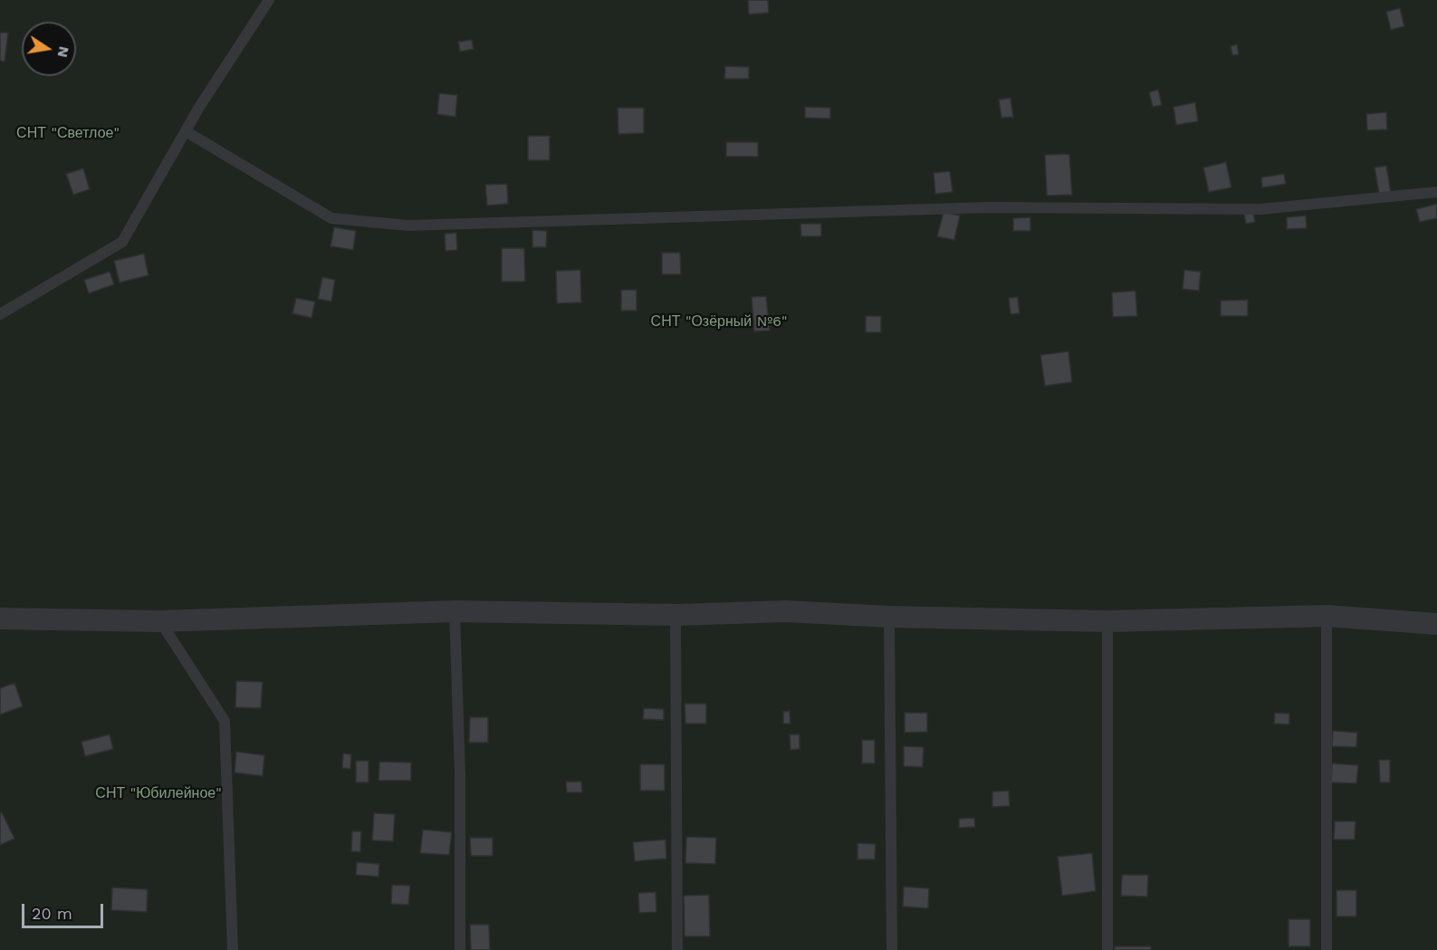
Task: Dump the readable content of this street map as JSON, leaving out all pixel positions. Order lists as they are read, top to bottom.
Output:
{
  "parks": ["СНТ \"Светлое\"", "СНТ \"Озёрный №6\"", "СНТ \"Юбилейное\""],
  "scale_bar": "20 m",
  "north": "right"
}
